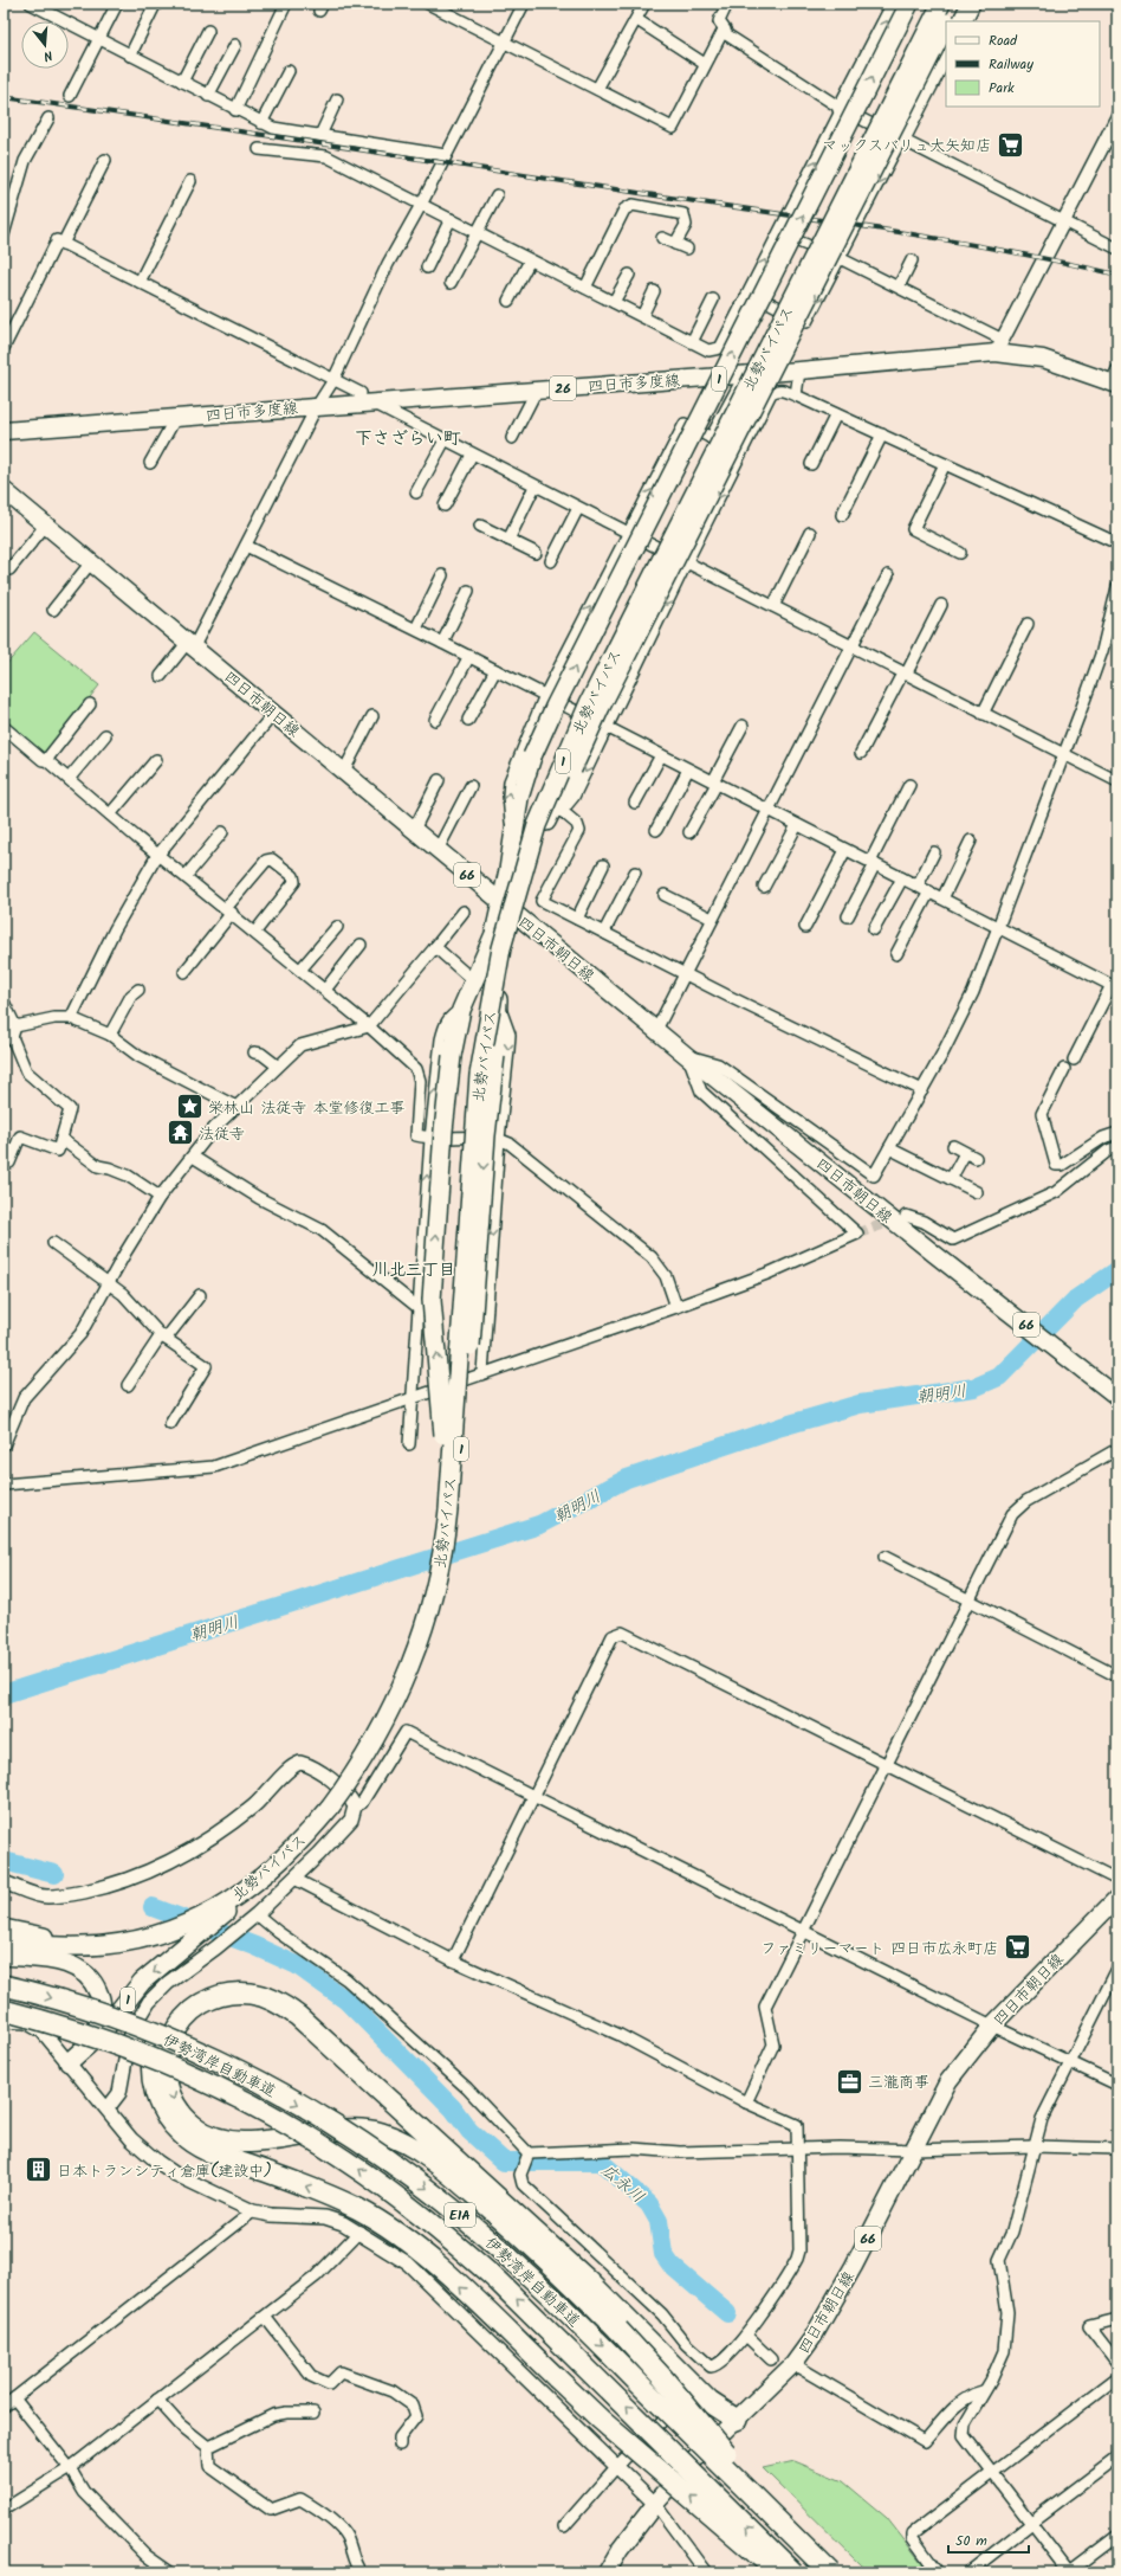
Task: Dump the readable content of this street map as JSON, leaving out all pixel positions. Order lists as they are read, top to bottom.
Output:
{
  "streets": {
    "highway": [
      "北勢バイパス",
      "1",
      "伊勢湾岸自動車道",
      "E1A"
    ],
    "main road": [
      "四日市多度線",
      "26",
      "四日市朝日線",
      "66"
    ]
  },
  "crossings": [
    ["北勢バイパス", "1"],
    ["1", "四日市朝日線"]
  ],
  "districts": ["下さざらい町", "川北三丁目"],
  "water": ["朝明川", "広永川"],
  "places": {
    "supermarket": ["マックスバリュ大矢知店", "ファミリーマート 四日市広永町店"],
    "place": ["栄林山 法従寺 本堂修復工事"],
    "temple": ["法従寺"],
    "office": ["三瀧商事"],
    "building": ["日本トランシティ倉庫(建設中)"]
  },
  "legend": ["Road", "Railway", "Park"],
  "scale_bar": "50 m",
  "north": "bottom"
}
